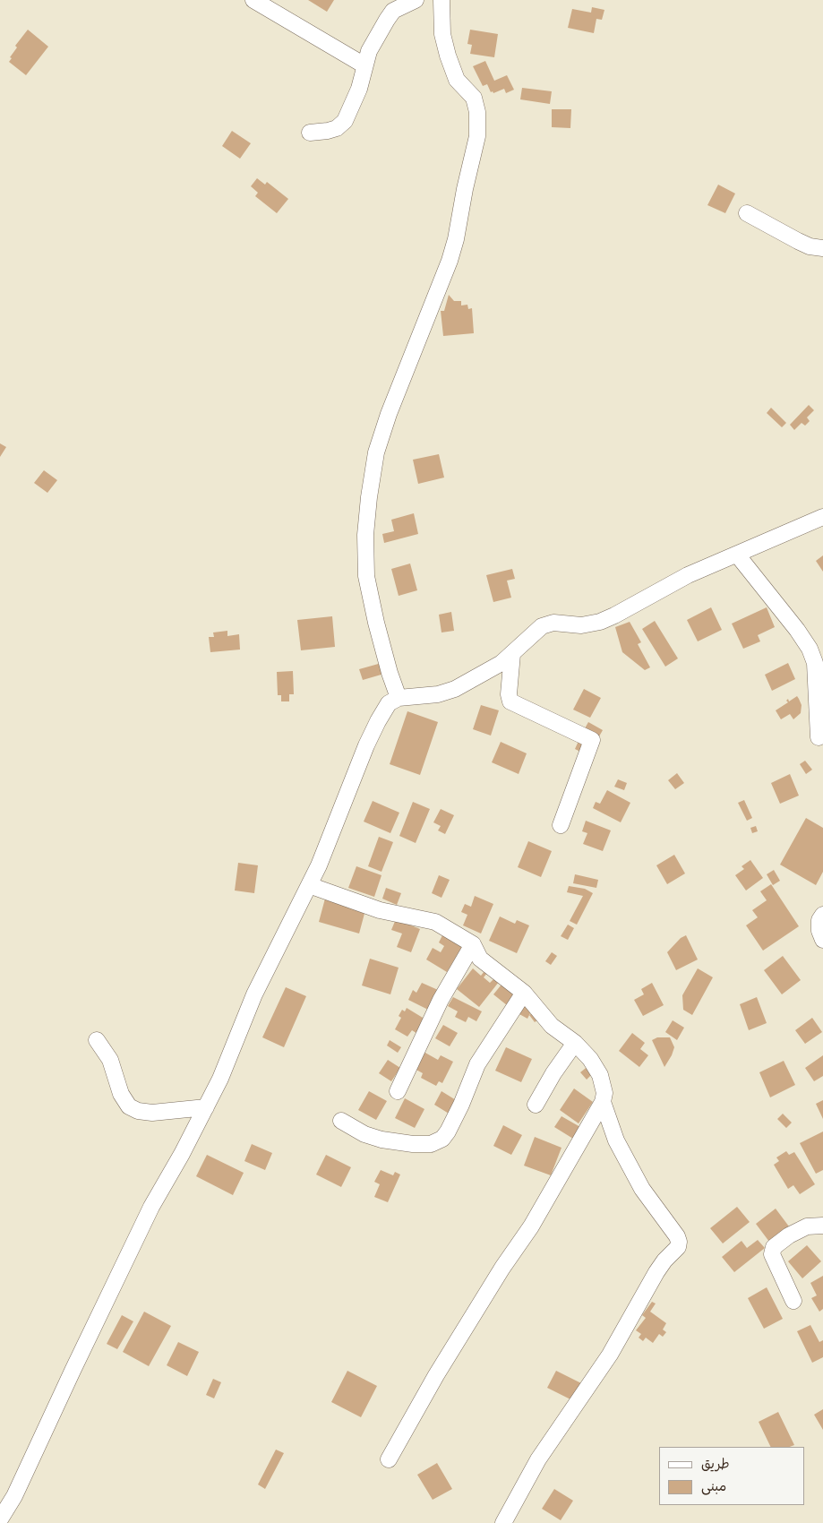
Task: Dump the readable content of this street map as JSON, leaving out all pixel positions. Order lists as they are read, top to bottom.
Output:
{
  "legend": ["طريق", "مبنى"]
}
